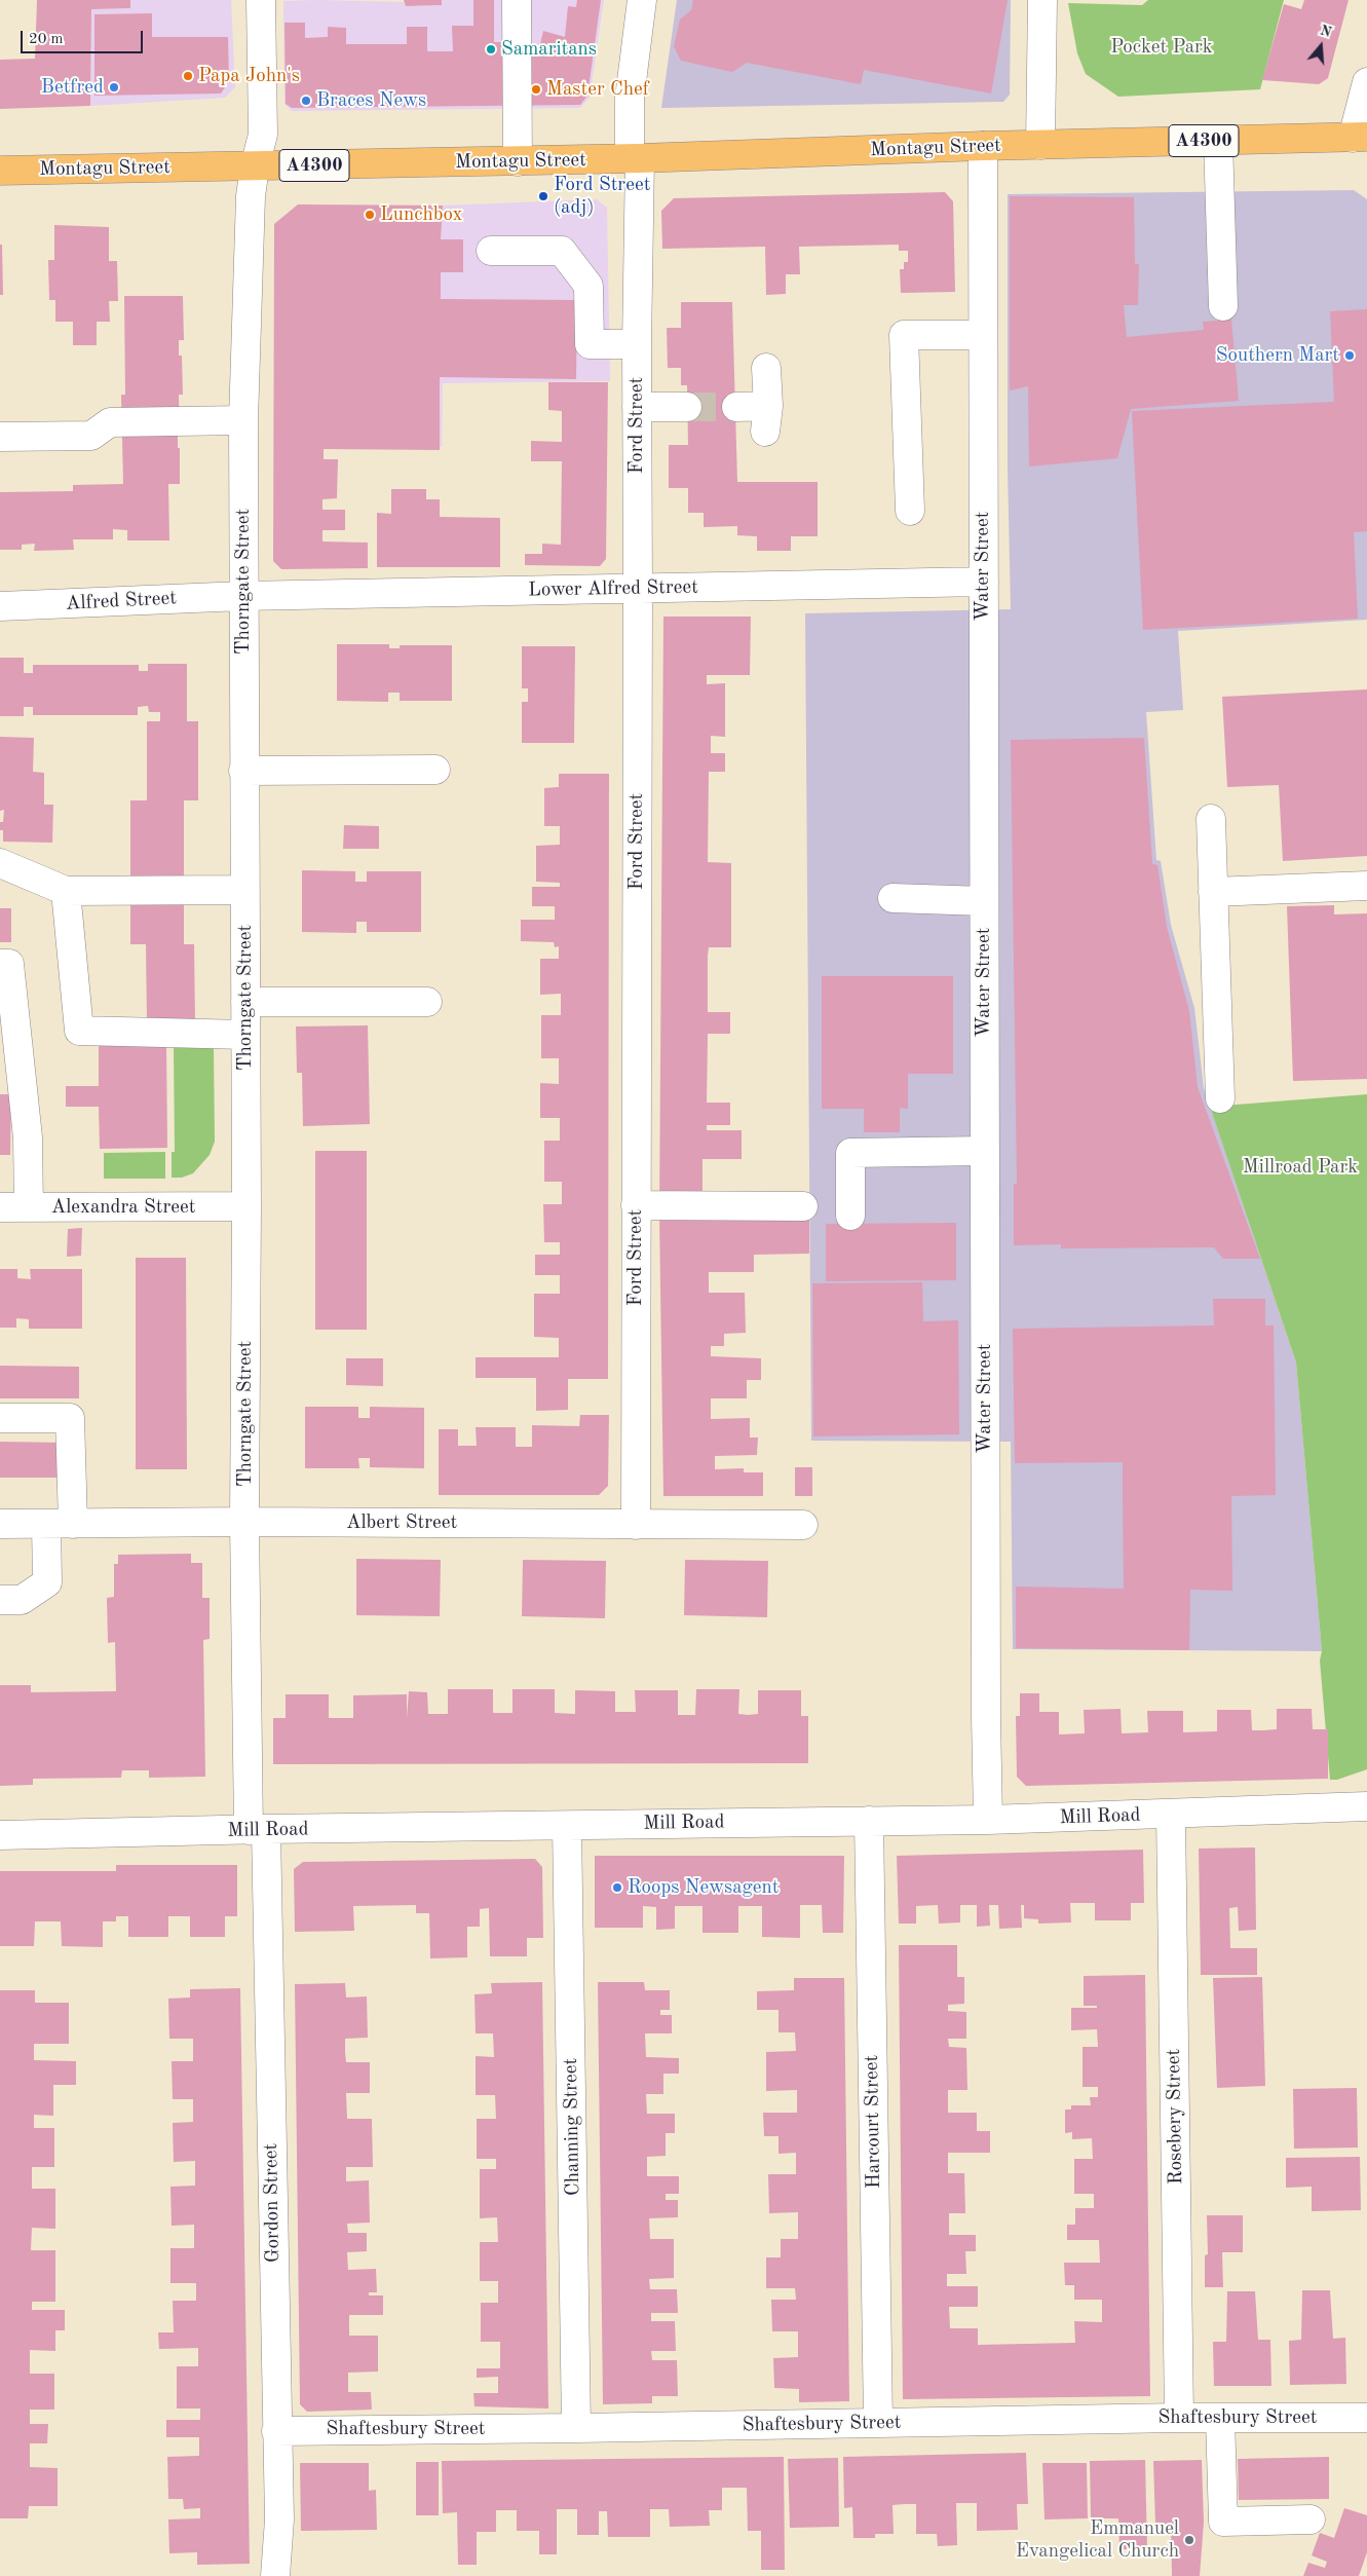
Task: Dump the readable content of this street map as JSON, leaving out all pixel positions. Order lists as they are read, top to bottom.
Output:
{
  "streets": {
    "main road": ["A4300", "Montagu Street"],
    "street": [
      "Ford Street",
      "Water Street",
      "Thorngate Street",
      "Lower Alfred Street",
      "Alfred Street",
      "Alexandra Street",
      "Albert Street",
      "Mill Road",
      "Rosebery Street",
      "Harcourt Street",
      "Channing Street",
      "Gordon Street",
      "Shaftesbury Street"
    ]
  },
  "crossings": [
    ["A4300", "Montagu Street"],
    ["Montagu Street", "Ford Street"],
    ["Montagu Street", "Water Street"],
    ["Montagu Street", "Thorngate Street"],
    ["Ford Street", "Lower Alfred Street"],
    ["Ford Street", "Albert Street"],
    ["Water Street", "Lower Alfred Street"],
    ["Water Street", "Mill Road"],
    ["Thorngate Street", "Lower Alfred Street"],
    ["Thorngate Street", "Alfred Street"],
    ["Thorngate Street", "Alexandra Street"],
    ["Thorngate Street", "Albert Street"],
    ["Thorngate Street", "Mill Road"],
    ["Thorngate Street", "Gordon Street"],
    ["Lower Alfred Street", "Alfred Street"],
    ["Mill Road", "Rosebery Street"],
    ["Mill Road", "Harcourt Street"],
    ["Mill Road", "Channing Street"],
    ["Mill Road", "Gordon Street"],
    ["Rosebery Street", "Shaftesbury Street"],
    ["Harcourt Street", "Shaftesbury Street"],
    ["Channing Street", "Shaftesbury Street"],
    ["Gordon Street", "Shaftesbury Street"]
  ],
  "parks": ["Pocket Park", "Millroad Park"],
  "places": [
    "Samaritans",
    "Papa John's",
    "Betfred",
    "Master Chef",
    "Braces News",
    "Ford Street (adj)",
    "Lunchbox",
    "Southern Mart",
    "Roops Newsagent",
    "Emmanuel Evangelical Church"
  ],
  "scale_bar": "20 m",
  "north": "top"
}
